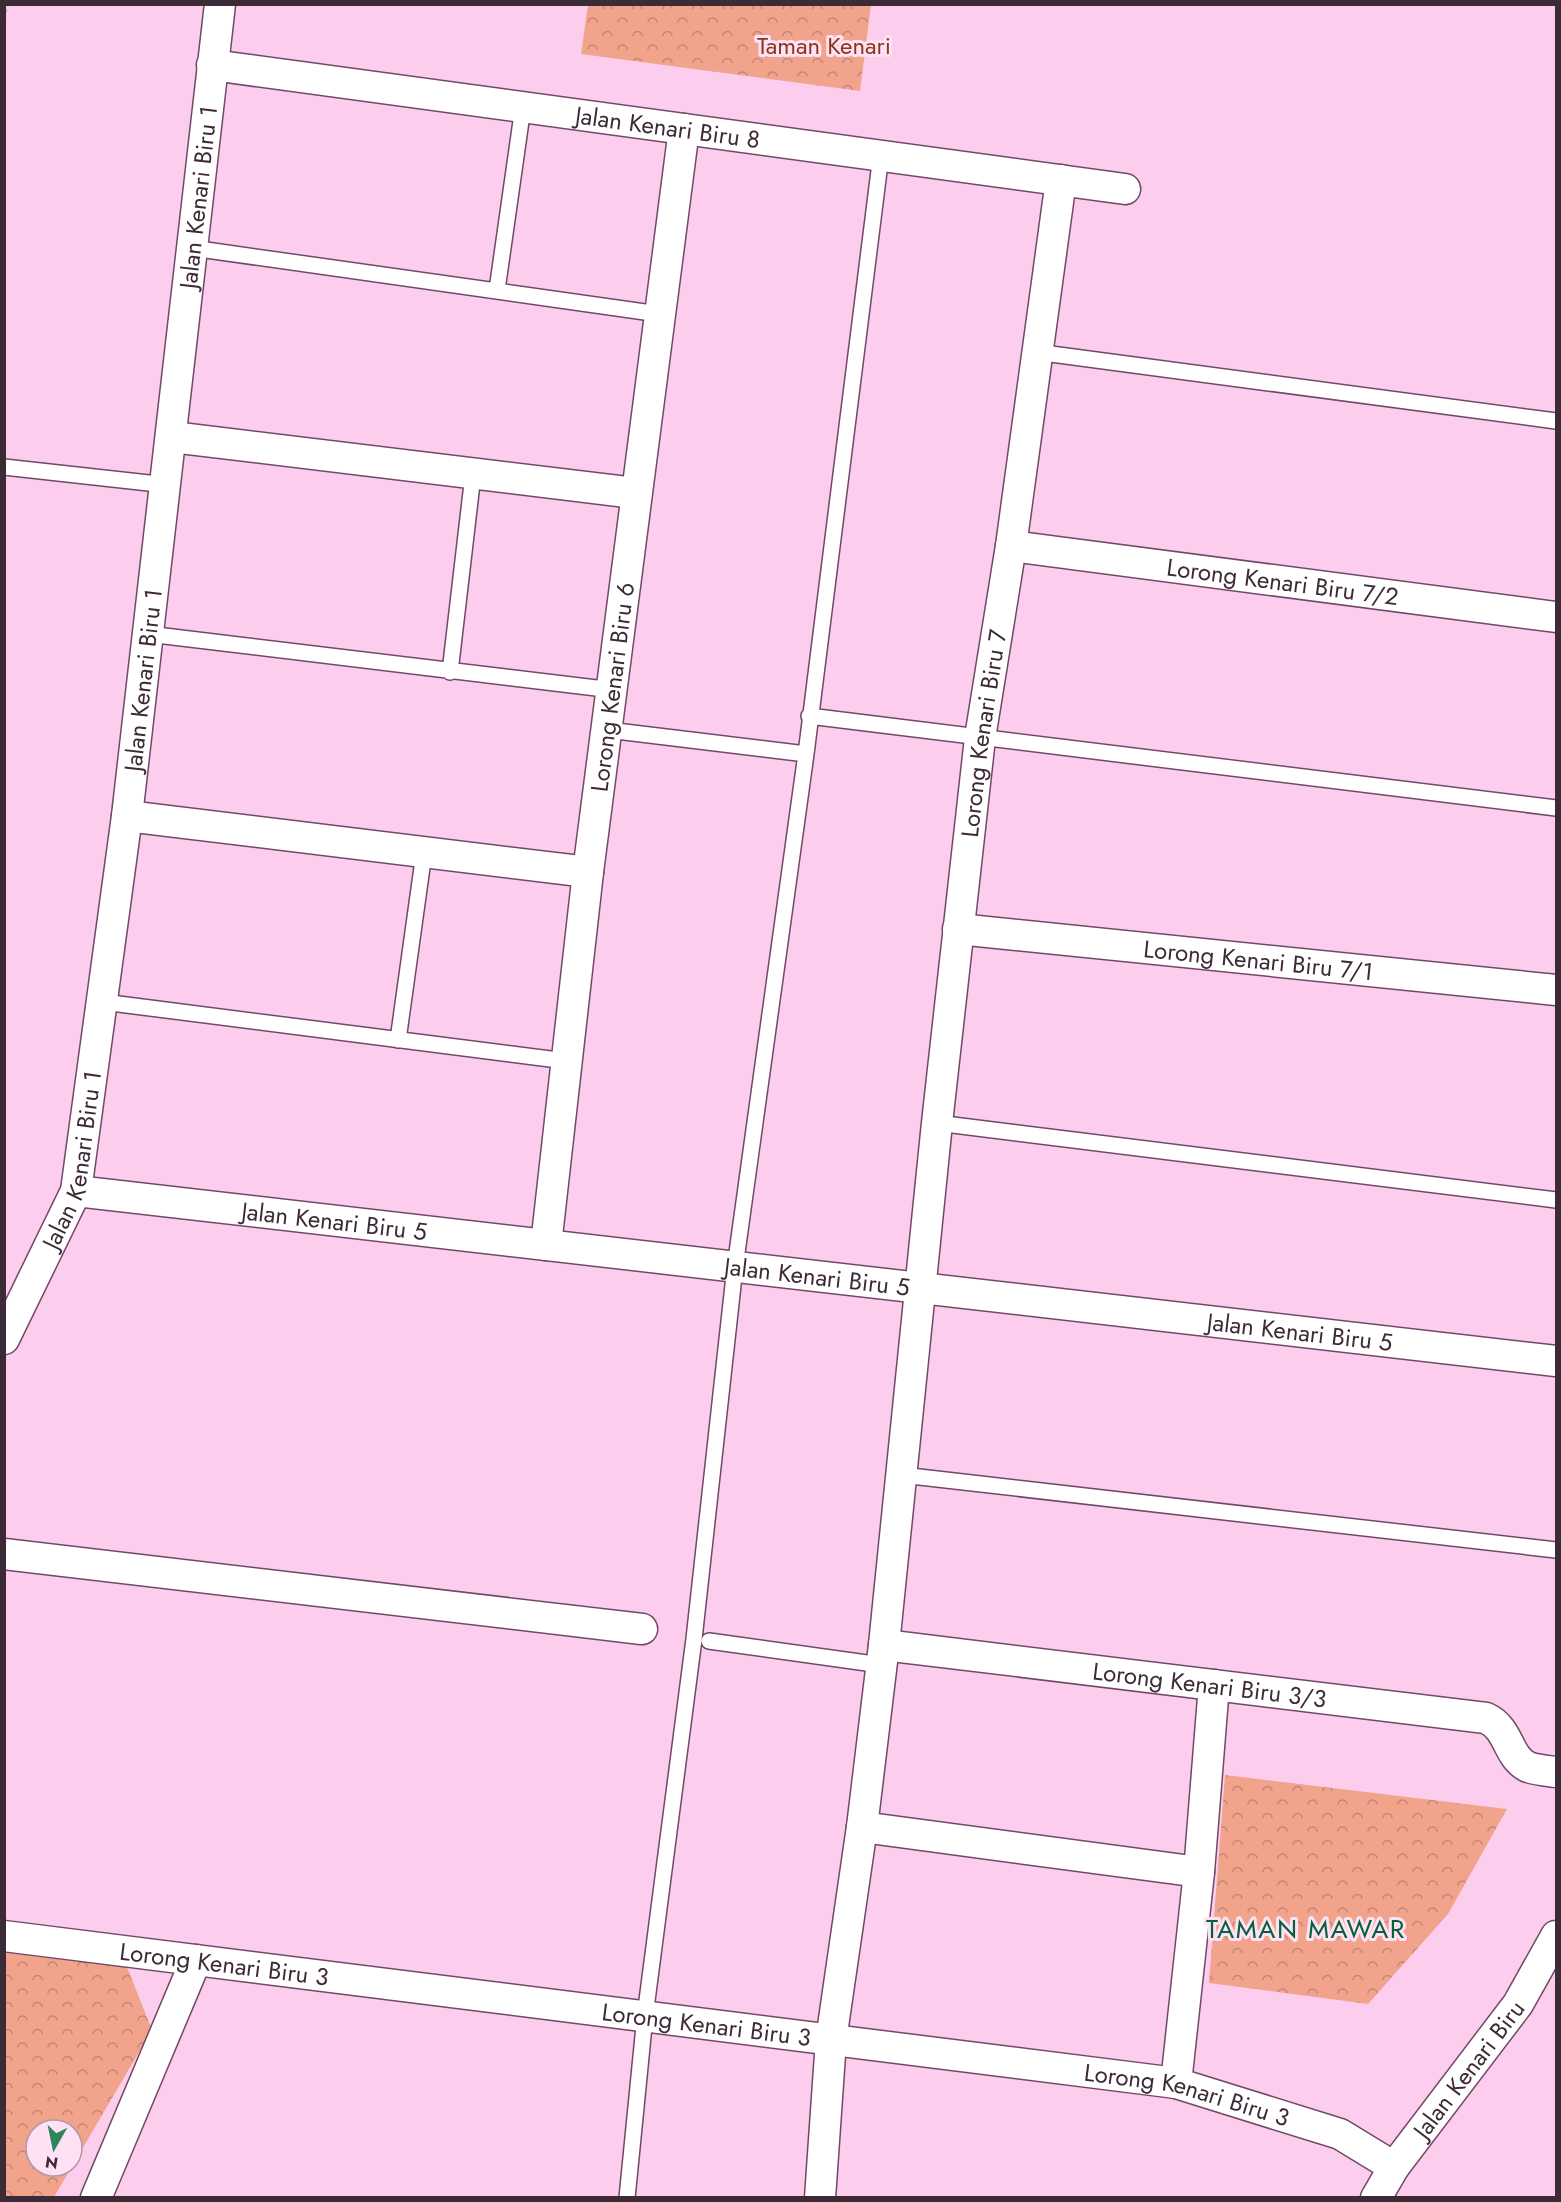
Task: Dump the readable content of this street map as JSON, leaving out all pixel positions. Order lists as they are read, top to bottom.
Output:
{
  "streets": {
    "street": [
      "Jalan Kenari Biru 8",
      "Jalan Kenari Biru 1",
      "Lorong Kenari Biru 7/2",
      "Lorong Kenari Biru 6",
      "Lorong Kenari Biru 7",
      "Lorong Kenari Biru 7/1",
      "Jalan Kenari Biru 5",
      "Lorong Kenari Biru 3/3",
      "Lorong Kenari Biru 3",
      "Jalan Kenari Biru"
    ]
  },
  "crossings": [
    ["Jalan Kenari Biru 8", "Jalan Kenari Biru 1"],
    ["Jalan Kenari Biru 8", "Lorong Kenari Biru 6"],
    ["Jalan Kenari Biru 8", "Lorong Kenari Biru 7"],
    ["Jalan Kenari Biru 1", "Jalan Kenari Biru 5"],
    ["Lorong Kenari Biru 7/2", "Lorong Kenari Biru 7"],
    ["Lorong Kenari Biru 6", "Jalan Kenari Biru 5"],
    ["Lorong Kenari Biru 7", "Lorong Kenari Biru 7/1"],
    ["Lorong Kenari Biru 7", "Jalan Kenari Biru 5"],
    ["Lorong Kenari Biru 7", "Lorong Kenari Biru 3/3"],
    ["Lorong Kenari Biru 7", "Lorong Kenari Biru 3"],
    ["Lorong Kenari Biru 3", "Jalan Kenari Biru"]
  ],
  "districts": ["TAMAN MAWAR"],
  "parks": ["Taman Kenari"],
  "north": "bottom"
}
